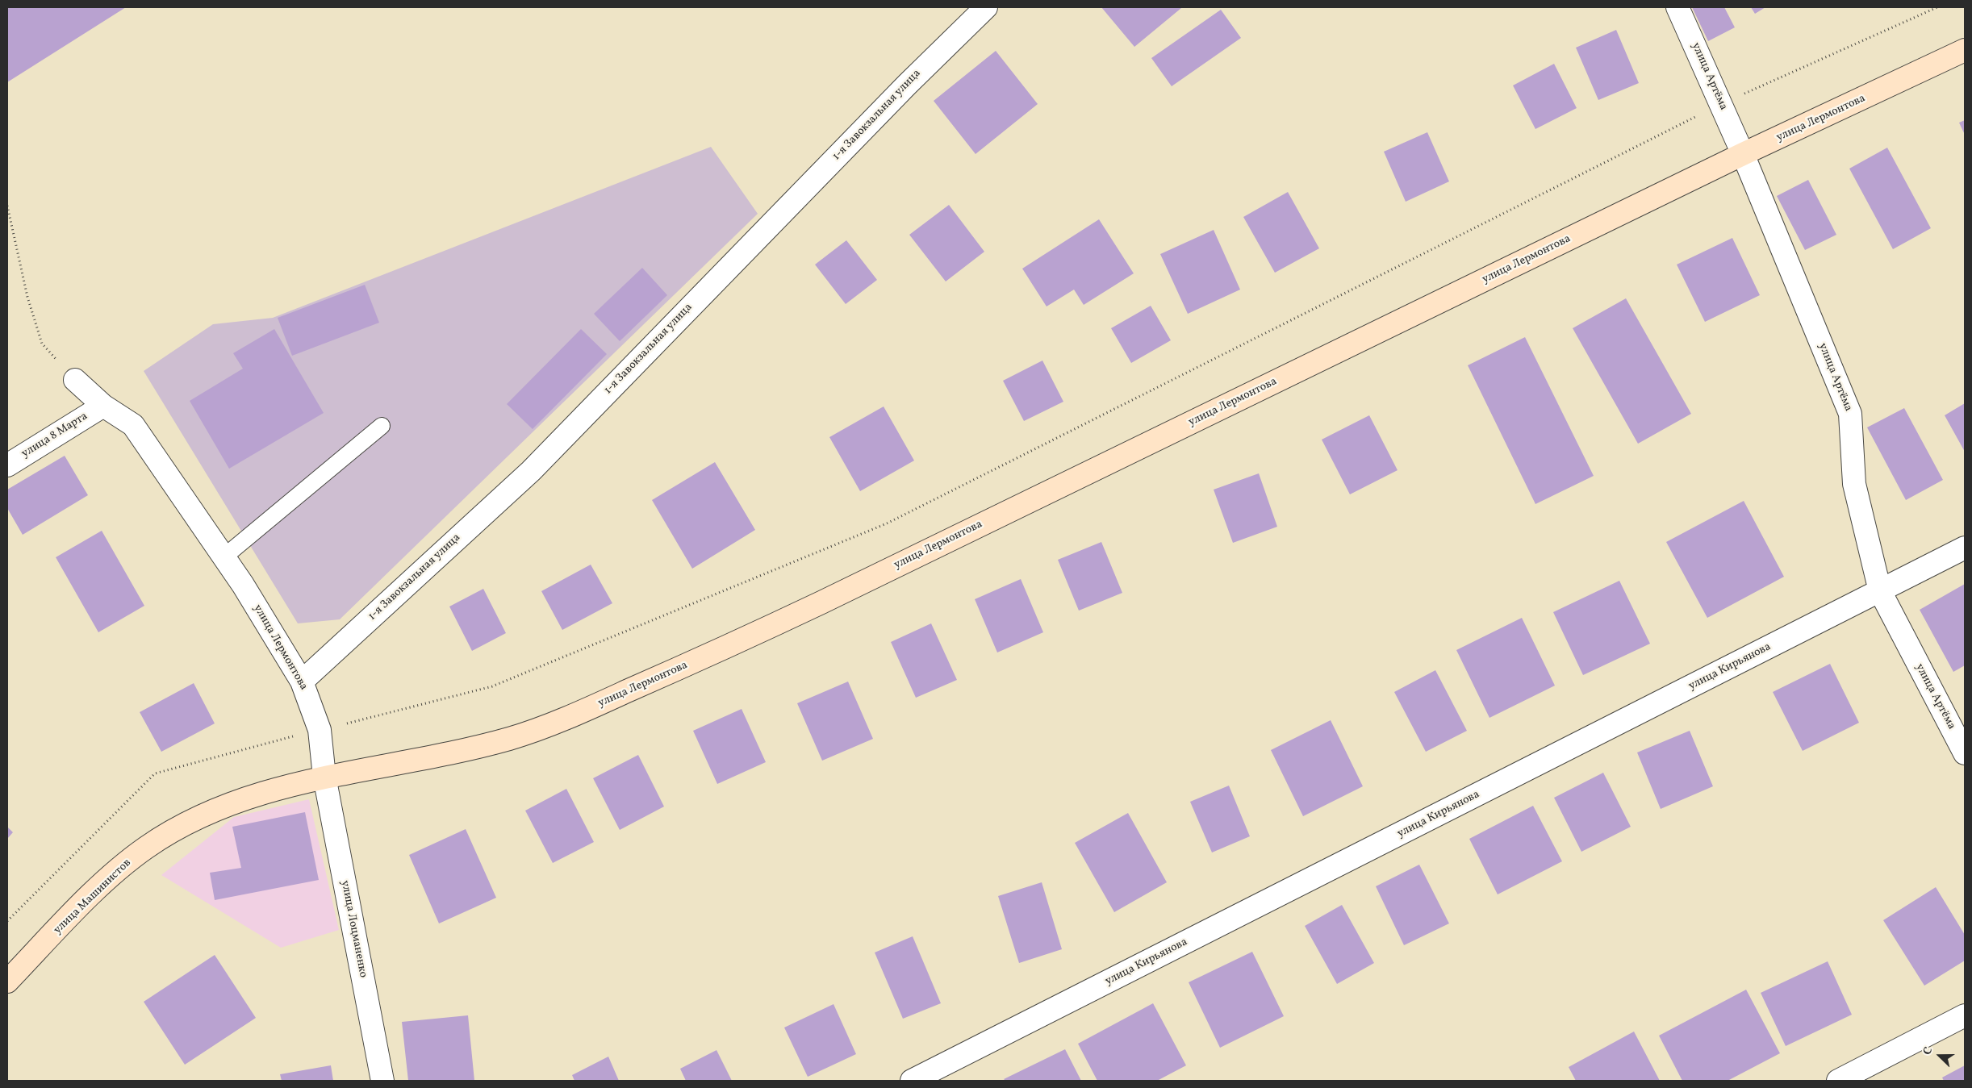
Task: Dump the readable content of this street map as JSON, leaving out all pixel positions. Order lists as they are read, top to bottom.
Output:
{
  "streets": {
    "main road": ["улица Лермонтова", "улица Машинистов"],
    "street": [
      "улица Артёма",
      "1-я Завокзальная улица",
      "улица 8 Марта",
      "улица Кирьянова",
      "улица Лоцманенко"
    ]
  },
  "crossings": [
    ["улица Артёма", "улица Лермонтова"],
    ["улица Артёма", "улица Кирьянова"],
    ["1-я Завокзальная улица", "улица Лермонтова"],
    ["улица Лермонтова", "улица 8 Марта"],
    ["улица Лермонтова", "улица Машинистов"],
    ["улица Лермонтова", "улица Лоцманенко"],
    ["улица Машинистов", "улица Лоцманенко"]
  ],
  "north": "left"
}
